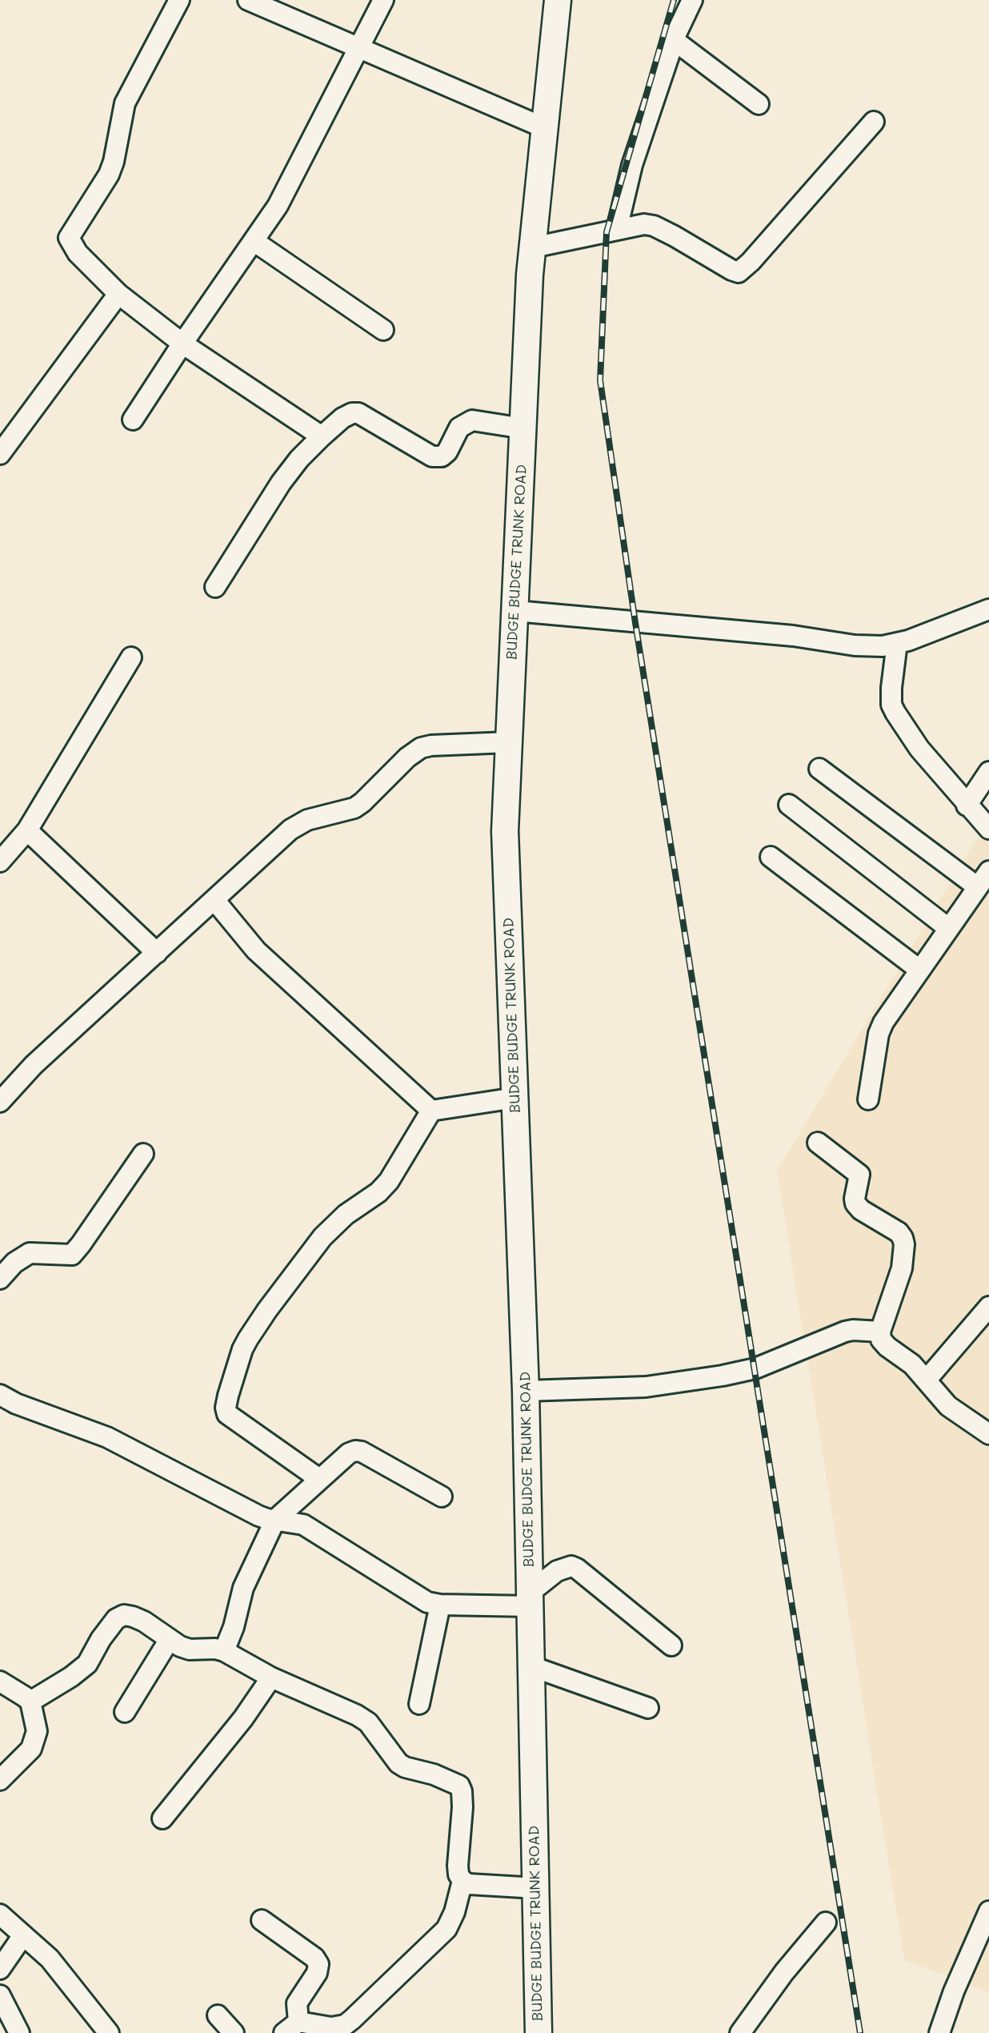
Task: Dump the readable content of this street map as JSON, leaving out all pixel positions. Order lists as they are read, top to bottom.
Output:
{
  "streets": {
    "main road": ["BUDGE BUDGE TRUNK ROAD"]
  }
}
